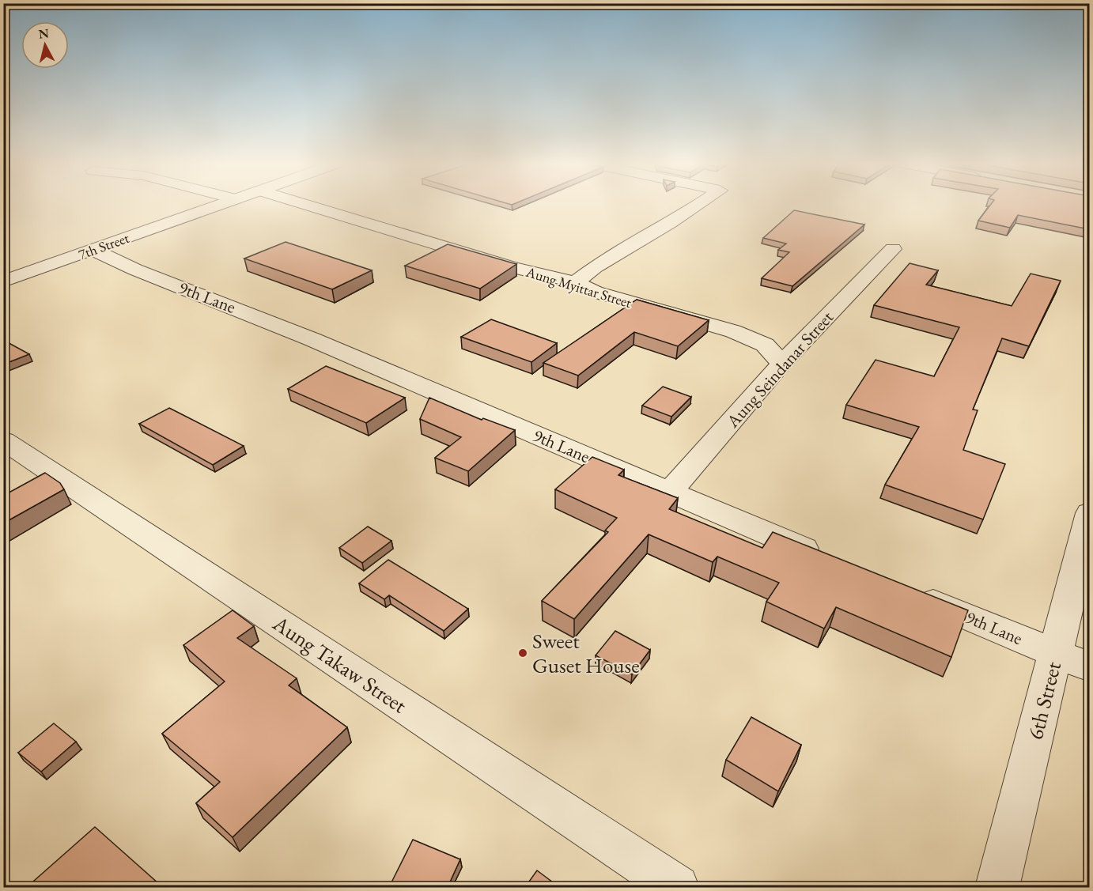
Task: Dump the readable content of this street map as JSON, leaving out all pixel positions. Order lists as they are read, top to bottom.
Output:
{
  "streets": {
    "street": [
      "7th Street",
      "Aung Myittar Street",
      "9th Lane",
      "Aung Seindanar Street",
      "Aung Takaw Street",
      "6th Street"
    ]
  },
  "crossings": [
    ["7th Street", "9th Lane"],
    ["Aung Myittar Street", "Aung Seindanar Street"],
    ["9th Lane", "Aung Seindanar Street"],
    ["9th Lane", "6th Street"]
  ],
  "places": ["Sweet Guset House"],
  "north": "top"
}
